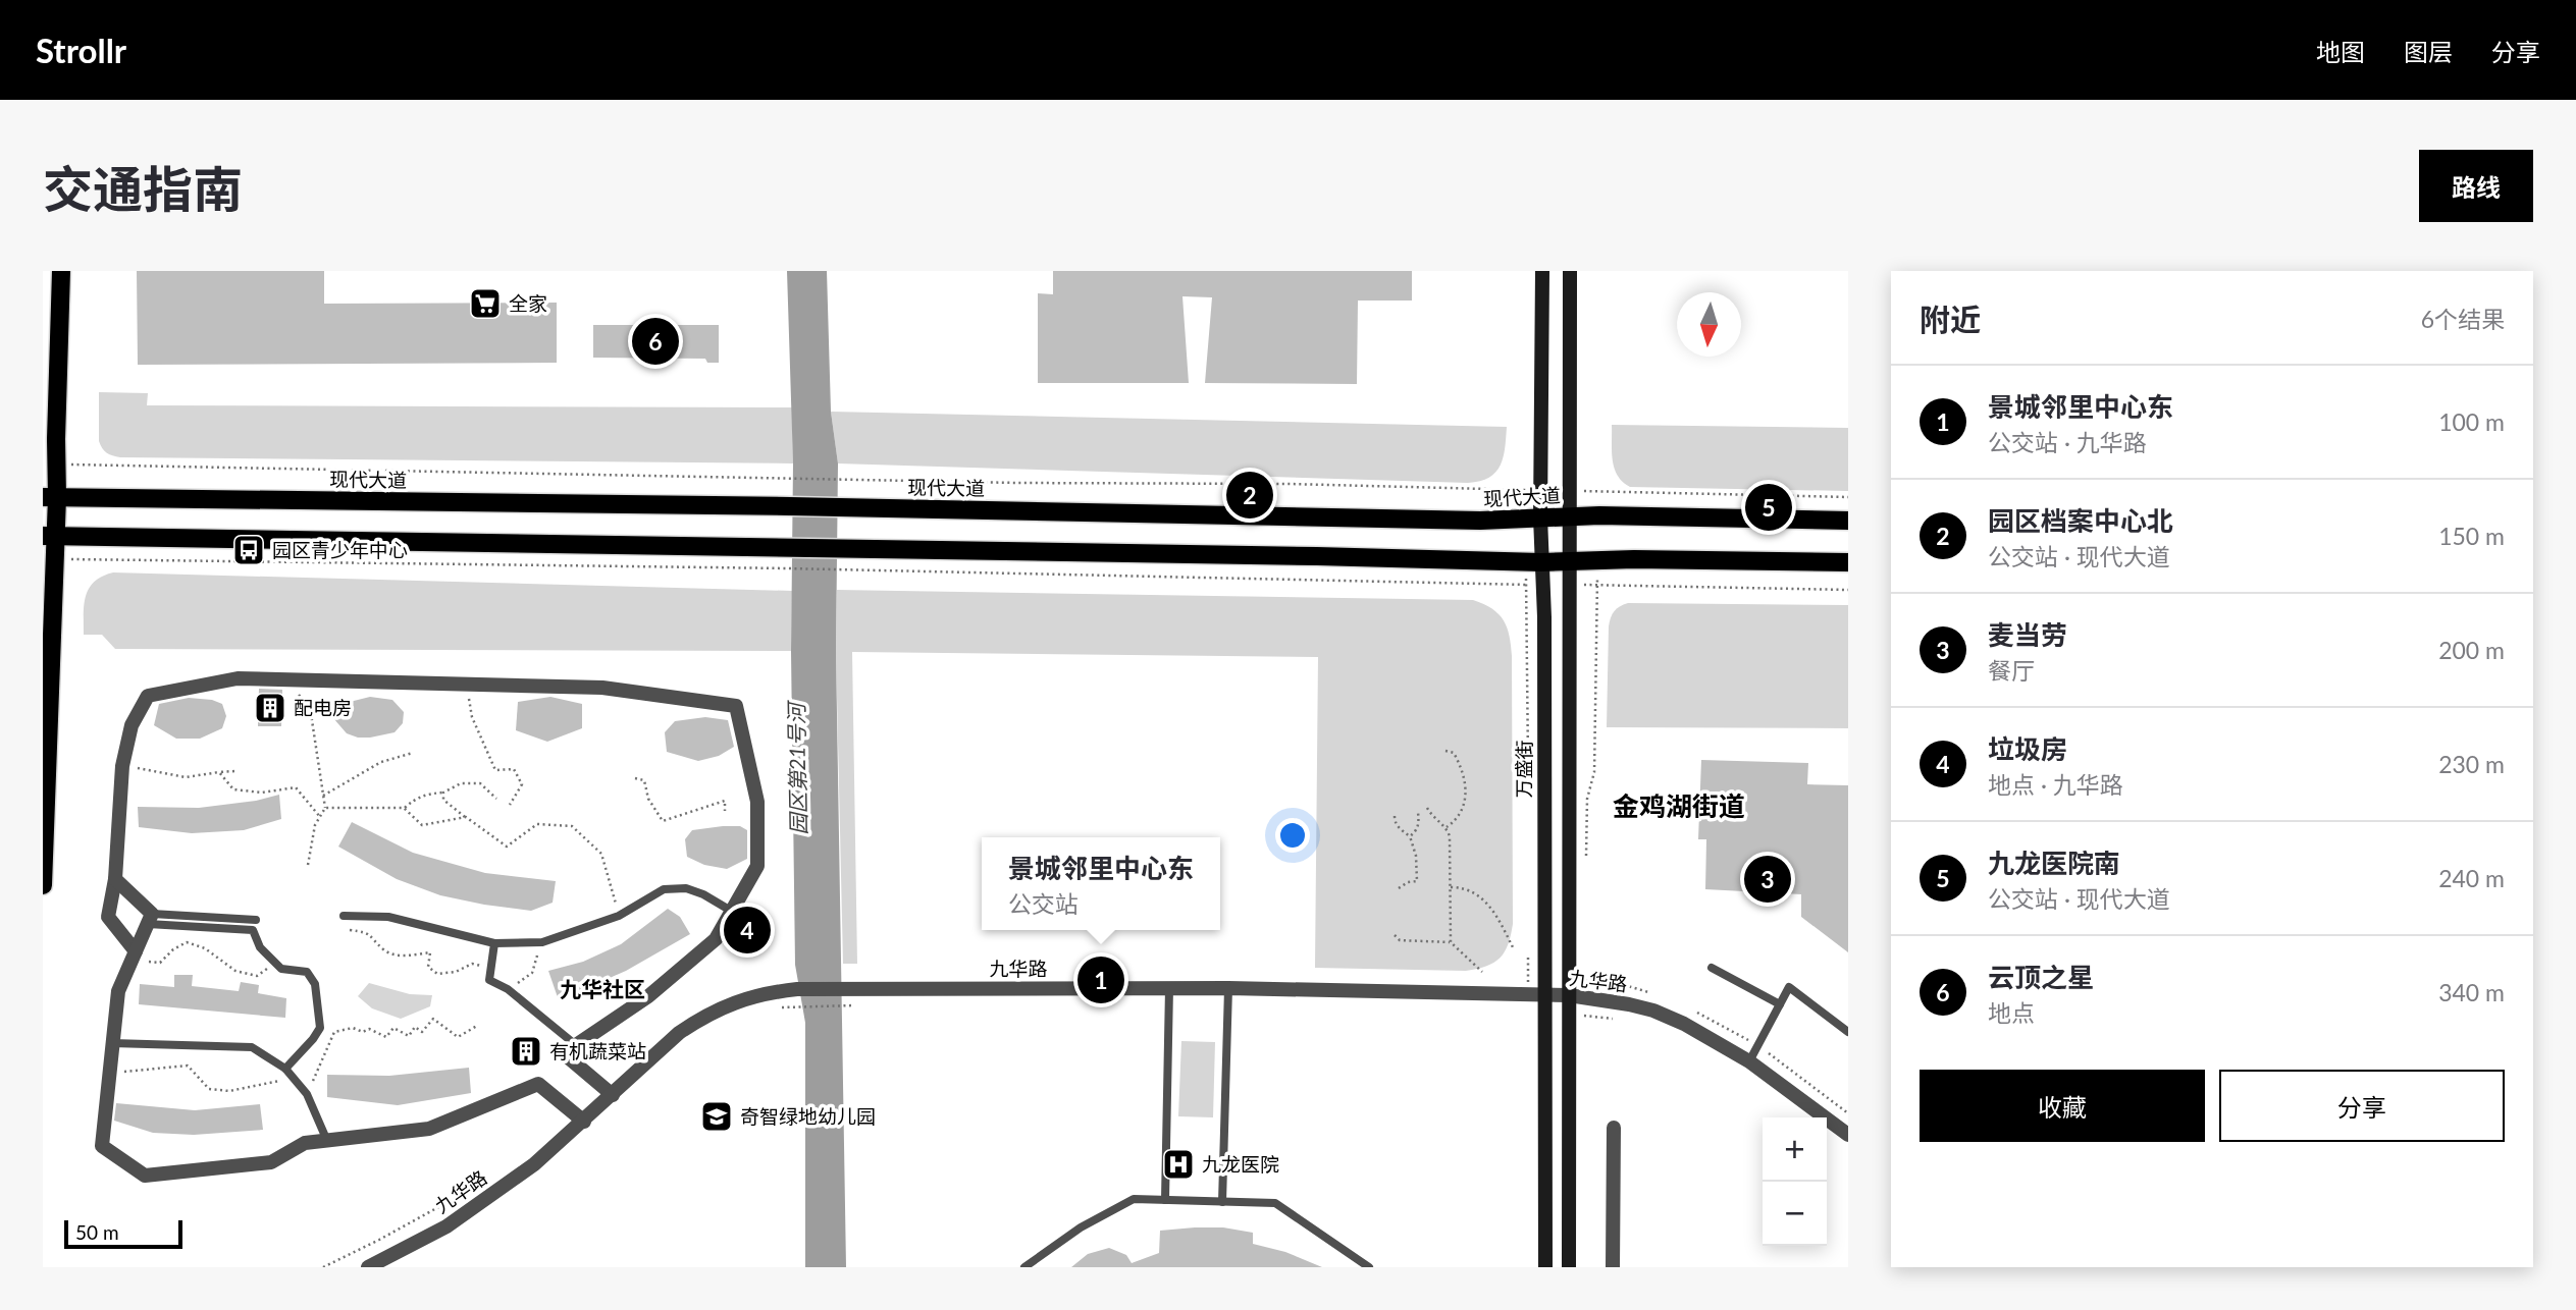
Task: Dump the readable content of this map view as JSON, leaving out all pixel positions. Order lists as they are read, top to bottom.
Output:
{
  "streets": {
    "main road": ["现代大道", "万盛街"],
    "street": ["九华路"]
  },
  "crossings": [
    ["现代大道", "万盛街"],
    ["万盛街", "九华路"]
  ],
  "districts": ["金鸡湖街道", "九华社区"],
  "water": ["园区第21号河"],
  "places": {
    "supermarket": ["全家"],
    "bus stop": ["园区青少年中心"],
    "building": ["配电房", "有机蔬菜站"],
    "school or university": ["奇智绿地幼儿园"],
    "hospital": ["九龙医院"]
  },
  "scale_bar": "50 m",
  "north": "bottom",
  "page": {
    "header": "Strollr",
    "nav": ["地图", "图层", "分享"],
    "title": "交通指南",
    "buttons": [
      "路线",
      ["收藏", "分享"]
    ],
    "heading": ["附近", "6个结果"],
    "pins": [
      "6",
      "2",
      "5",
      "3",
      "4",
      "1"
    ],
    "list": [
      {
        "mark": "1",
        "name": "景城邻里中心东",
        "note": "公交站 · 九华路",
        "value": "100 m"
      },
      {
        "mark": "2",
        "name": "园区档案中心北",
        "note": "公交站 · 现代大道",
        "value": "150 m"
      },
      {
        "mark": "3",
        "name": "麦当劳",
        "note": "餐厅",
        "value": "200 m"
      },
      {
        "mark": "4",
        "name": "垃圾房",
        "note": "地点 · 九华路",
        "value": "230 m"
      },
      {
        "mark": "5",
        "name": "九龙医院南",
        "note": "公交站 · 现代大道",
        "value": "240 m"
      },
      {
        "mark": "6",
        "name": "云顶之星",
        "note": "地点",
        "value": "340 m"
      }
    ],
    "popup": ["景城邻里中心东", "公交站"],
    "map_buttons": ["+", "−"],
    "scale": "50 m"
  }
}
